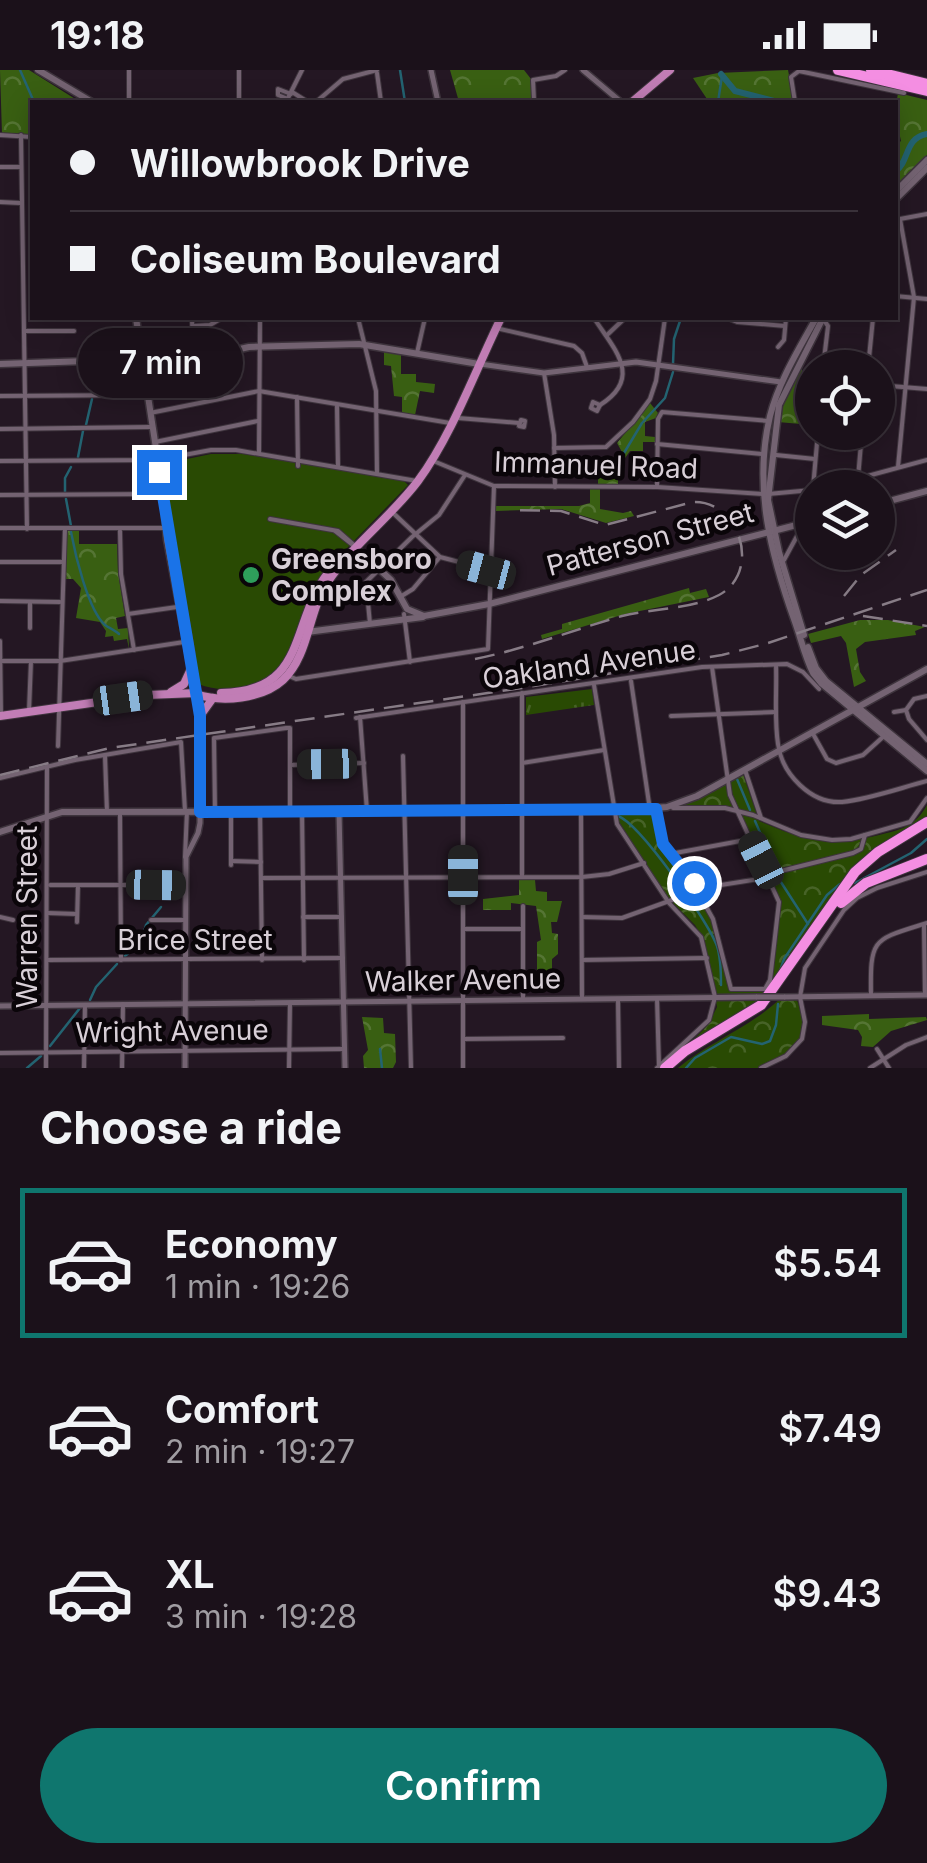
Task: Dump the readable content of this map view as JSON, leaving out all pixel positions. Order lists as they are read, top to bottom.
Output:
{
  "streets": {
    "main road": ["Patterson Street"],
    "street": [
      "Immanuel Road",
      "Oakland Avenue",
      "Warren Street",
      "Brice Street",
      "Walker Avenue",
      "Wright Avenue"
    ]
  },
  "crossings": [
    ["Warren Street", "Brice Street"],
    ["Warren Street", "Walker Avenue"],
    ["Warren Street", "Wright Avenue"]
  ],
  "places": ["Greensboro Complex"],
  "page": {
    "status": "19:18",
    "banner": ["Willowbrook Drive", "Coliseum Boulevard"],
    "bubble": "7 min",
    "heading": "Choose a ride",
    "list": [
      {
        "name": "Economy",
        "note": "1 min · 19:26",
        "value": "$5.54"
      },
      {
        "name": "Comfort",
        "note": "2 min · 19:27",
        "value": "$7.49"
      },
      {
        "name": "XL",
        "note": "3 min · 19:28",
        "value": "$9.43"
      }
    ],
    "buttons": "Confirm"
  }
}
